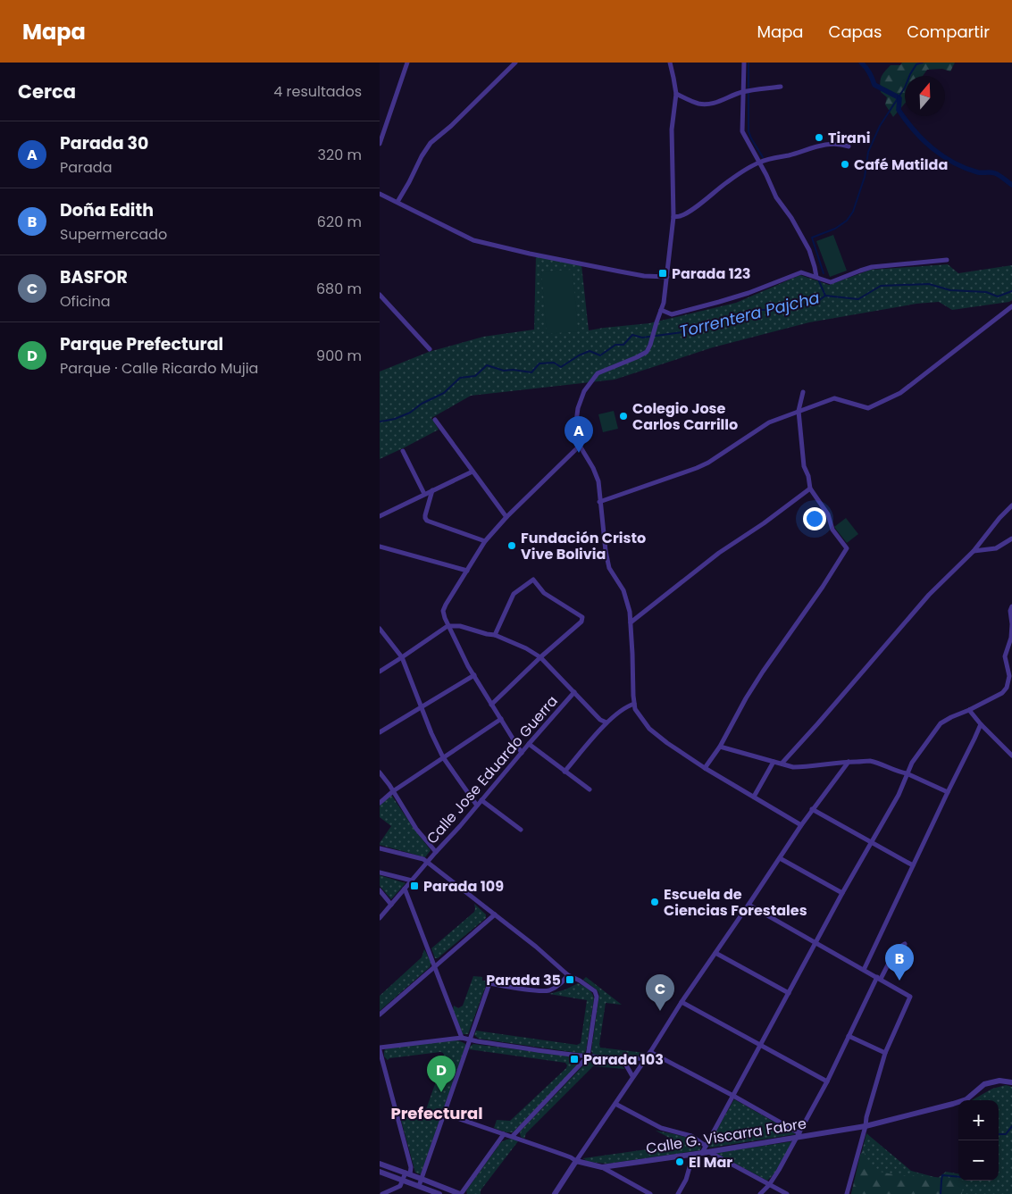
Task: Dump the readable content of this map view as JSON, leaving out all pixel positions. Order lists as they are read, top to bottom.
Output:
{
  "streets": {
    "street": ["Calle Jose Eduardo Guerra", "Calle G. Viscarra Fabre"]
  },
  "districts": ["Prefectural"],
  "water": ["Torrentera Pajcha"],
  "places": {
    "other": [
      "Tirani",
      "Café Matilda",
      "Colegio Jose Carlos Carrillo",
      "Fundación Cristo Vive Bolivia",
      "Escuela de Ciencias Forestales",
      "El Mar"
    ],
    "transit": [
      "Parada 123",
      "Parada 109",
      "Parada 35",
      "Parada 103"
    ]
  },
  "north": "top",
  "page": {
    "header": "Mapa",
    "nav": ["Mapa", "Capas", "Compartir"],
    "heading": ["Cerca", "4 resultados"],
    "list": [
      {
        "mark": "A",
        "name": "Parada 30",
        "note": "Parada",
        "value": "320 m"
      },
      {
        "mark": "B",
        "name": "Doña Edith",
        "note": "Supermercado",
        "value": "620 m"
      },
      {
        "mark": "C",
        "name": "BASFOR",
        "note": "Oficina",
        "value": "680 m"
      },
      {
        "mark": "D",
        "name": "Parque Prefectural",
        "note": "Parque · Calle Ricardo Mujia",
        "value": "900 m"
      }
    ],
    "pins": [
      "A",
      "B",
      "C",
      "D"
    ],
    "map_buttons": ["+", "−"]
  }
}
